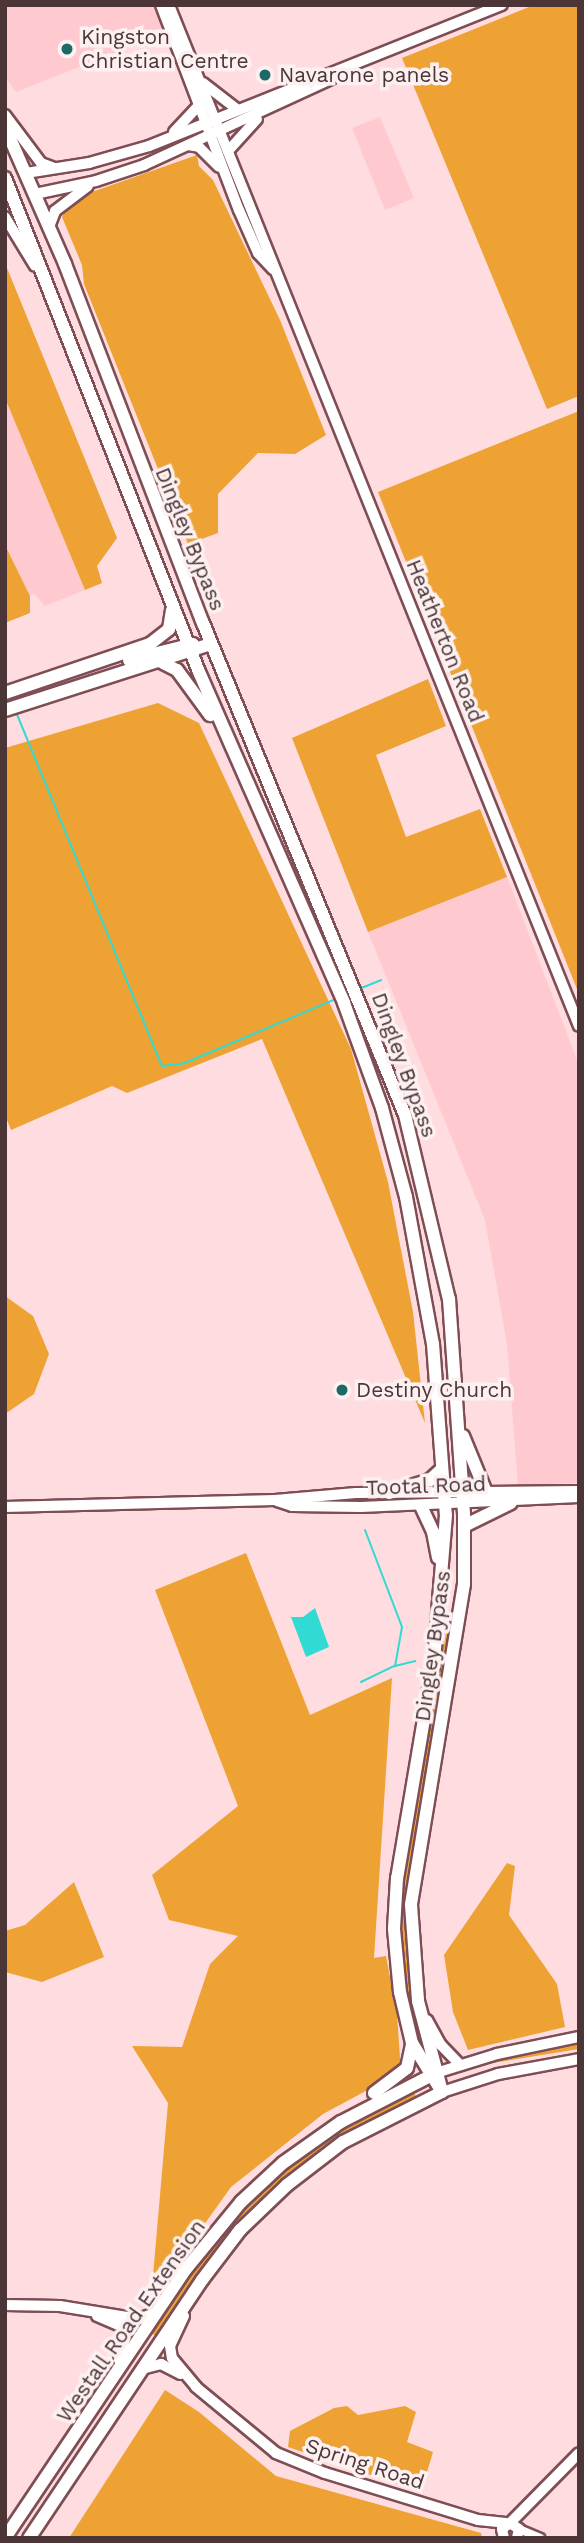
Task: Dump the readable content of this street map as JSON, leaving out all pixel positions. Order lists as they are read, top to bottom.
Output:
{
  "streets": {
    "highway": ["Dingley Bypass", "Westall Road Extension"],
    "main road": ["Heatherton Road", "Tootal Road", "Spring Road"]
  },
  "crossings": [
    ["Dingley Bypass", "Tootal Road"],
    ["Dingley Bypass", "Westall Road Extension"],
    ["Westall Road Extension", "Spring Road"]
  ],
  "places": ["Kingston Christian Centre", "Navarone panels", "Destiny Church"]
}
